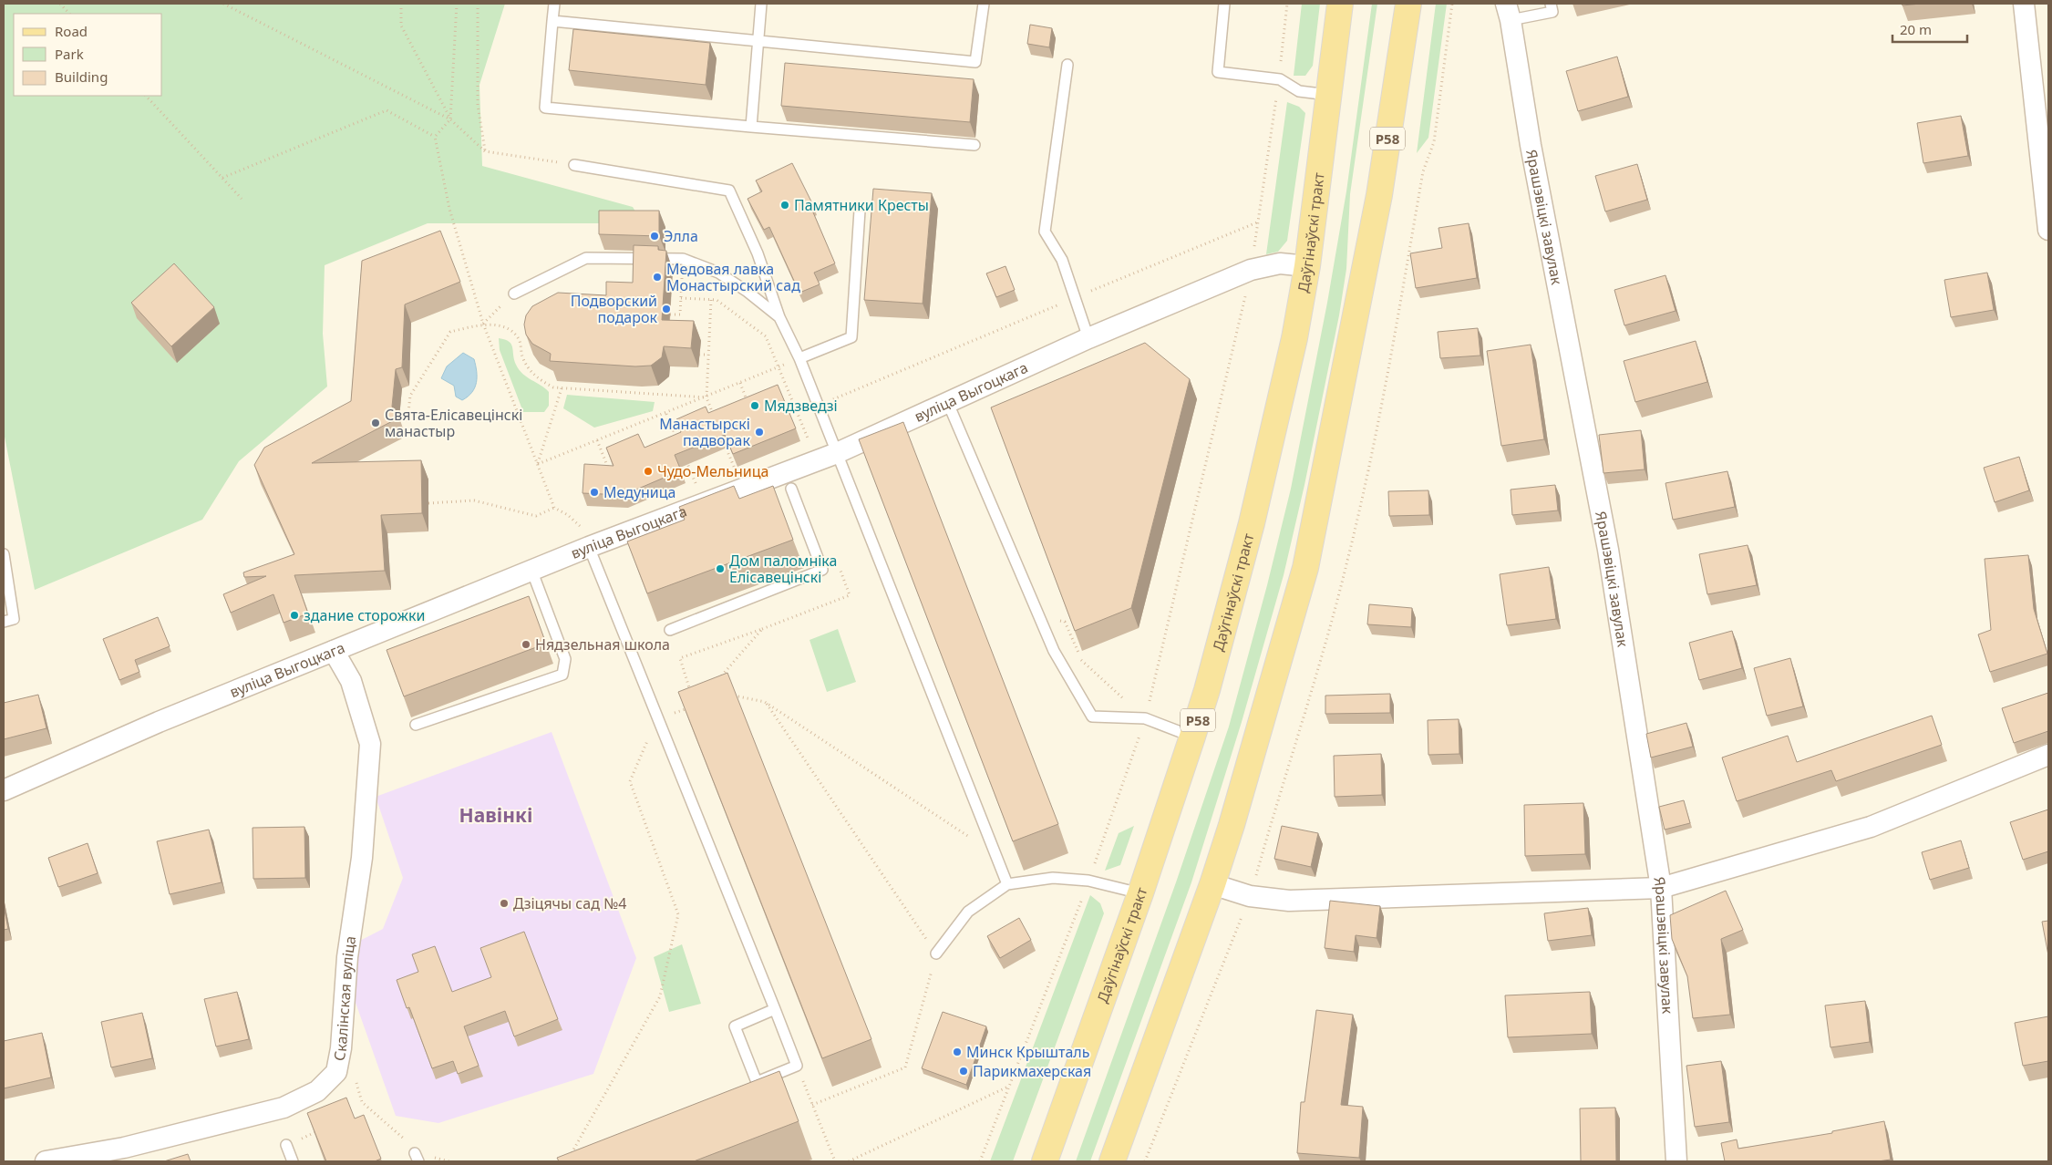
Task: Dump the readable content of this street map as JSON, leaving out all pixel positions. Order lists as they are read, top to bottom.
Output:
{
  "streets": {
    "main road": ["Р58", "Даўгінаўскі тракт"],
    "street": ["Ярашэвіцкі завулак", "вуліца Выгоцкага", "Скалінская вуліца"]
  },
  "crossings": [
    ["Даўгінаўскі тракт", "вуліца Выгоцкага"],
    ["вуліца Выгоцкага", "Скалінская вуліца"]
  ],
  "districts": ["Навінкі"],
  "places": [
    "Памятники Кресты",
    "Элла",
    "Медовая лавка Монастырский сад",
    "Подворский подарок",
    "Мядзведзі",
    "Свята-Елісавецінскі манастыр",
    "Манастырскі падворак",
    "Чудо-Мельница",
    "Медуница",
    "Дом паломніка Елісавецінскі",
    "здание сторожки",
    "Нядзельная школа",
    "Дзіцячы сад №4",
    "Минск Крышталь",
    "Парикмахерская"
  ],
  "legend": ["Road", "Park", "Building"],
  "scale_bar": "20 m"
}
